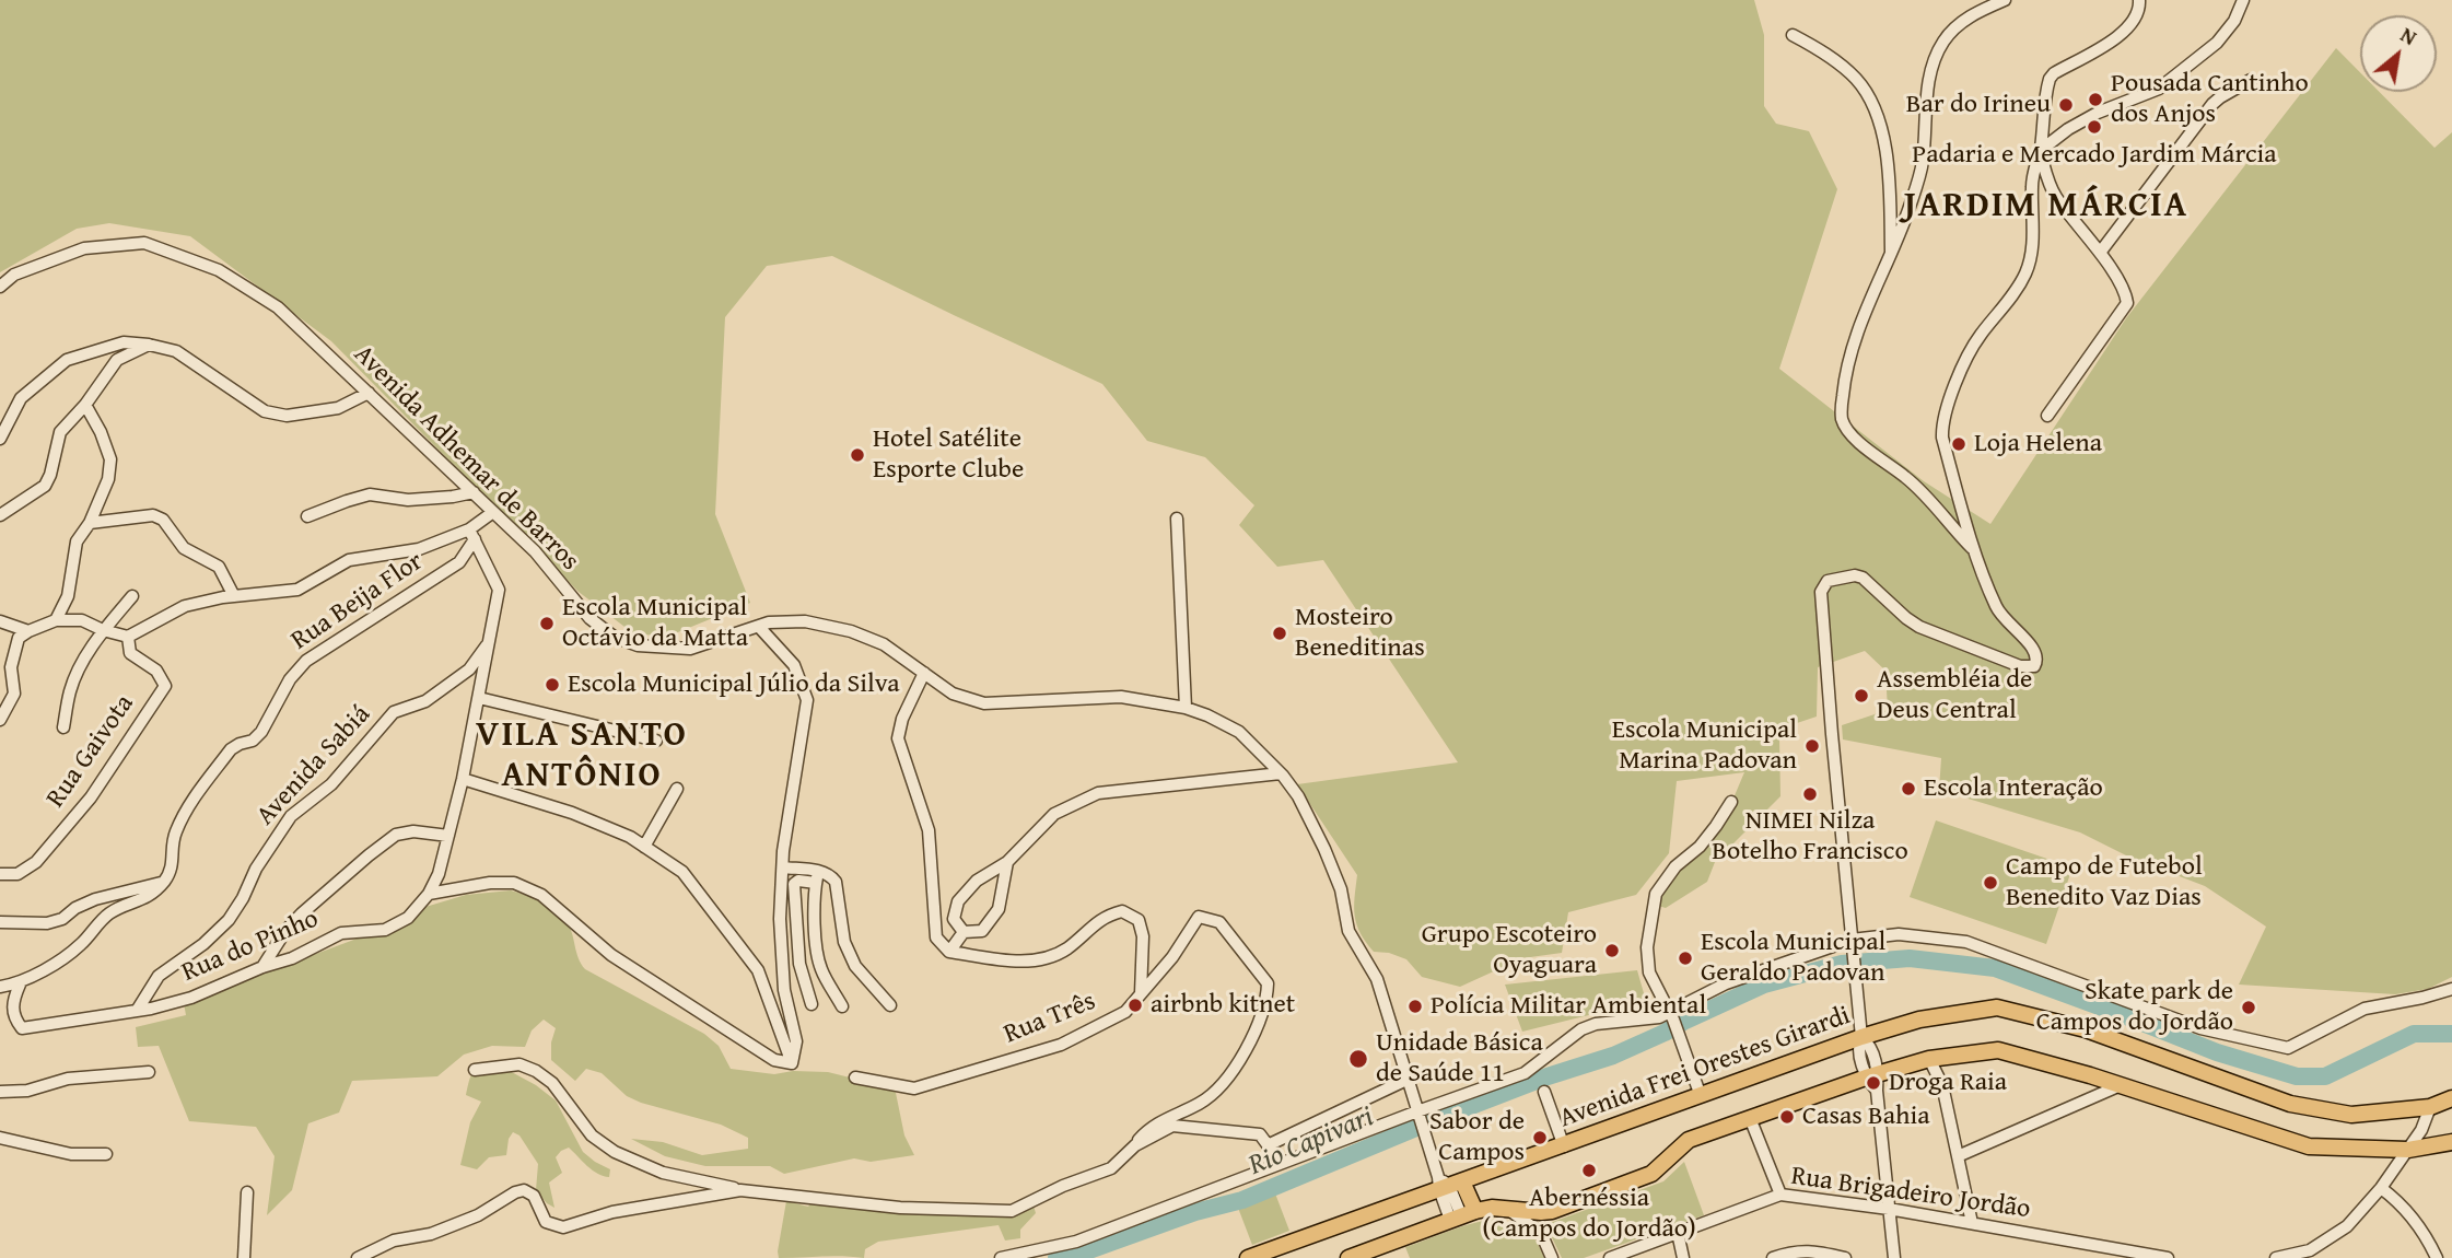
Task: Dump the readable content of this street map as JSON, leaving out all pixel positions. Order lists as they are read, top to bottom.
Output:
{
  "streets": {
    "main road": ["Avenida Frei Orestes Girardi"],
    "street": [
      "Avenida Adhemar de Barros",
      "Rua Beija Flor",
      "Rua Gaivota",
      "Avenida Sabiá",
      "Rua do Pinho",
      "Rua Três",
      "Rua Brigadeiro Jordão"
    ]
  },
  "crossings": [
    ["Avenida Adhemar de Barros", "Avenida Frei Orestes Girardi"],
    ["Rua Beija Flor", "Rua do Pinho"],
    ["Avenida Sabiá", "Rua do Pinho"]
  ],
  "districts": ["JARDIM MÁRCIA", "VILA SANTO ANTÔNIO"],
  "water": ["Rio Capivari"],
  "places": [
    "Pousada Cantinho dos Anjos",
    "Bar do Irineu",
    "Padaria e Mercado Jardim Márcia",
    "Loja Helena",
    "Hotel Satélite Esporte Clube",
    "Escola Municipal Octávio da Matta",
    "Mosteiro Beneditinas",
    "Escola Municipal Júlio da Silva",
    "Assembléia de Deus Central",
    "Escola Municipal Marina Padovan",
    "Escola Interação",
    "NIMEI Nilza Botelho Francisco",
    "Campo de Futebol Benedito Vaz Dias",
    "Grupo Escoteiro Oyaguara",
    "Escola Municipal Geraldo Padovan",
    "airbnb kitnet",
    "Polícia Militar Ambiental",
    "Skate park de Campos do Jordão",
    "Unidade Básica de Saúde 11",
    "Droga Raia",
    "Casas Bahia",
    "Sabor de Campos",
    "Abernéssia (Campos do Jordão)"
  ],
  "north": "top right"
}
